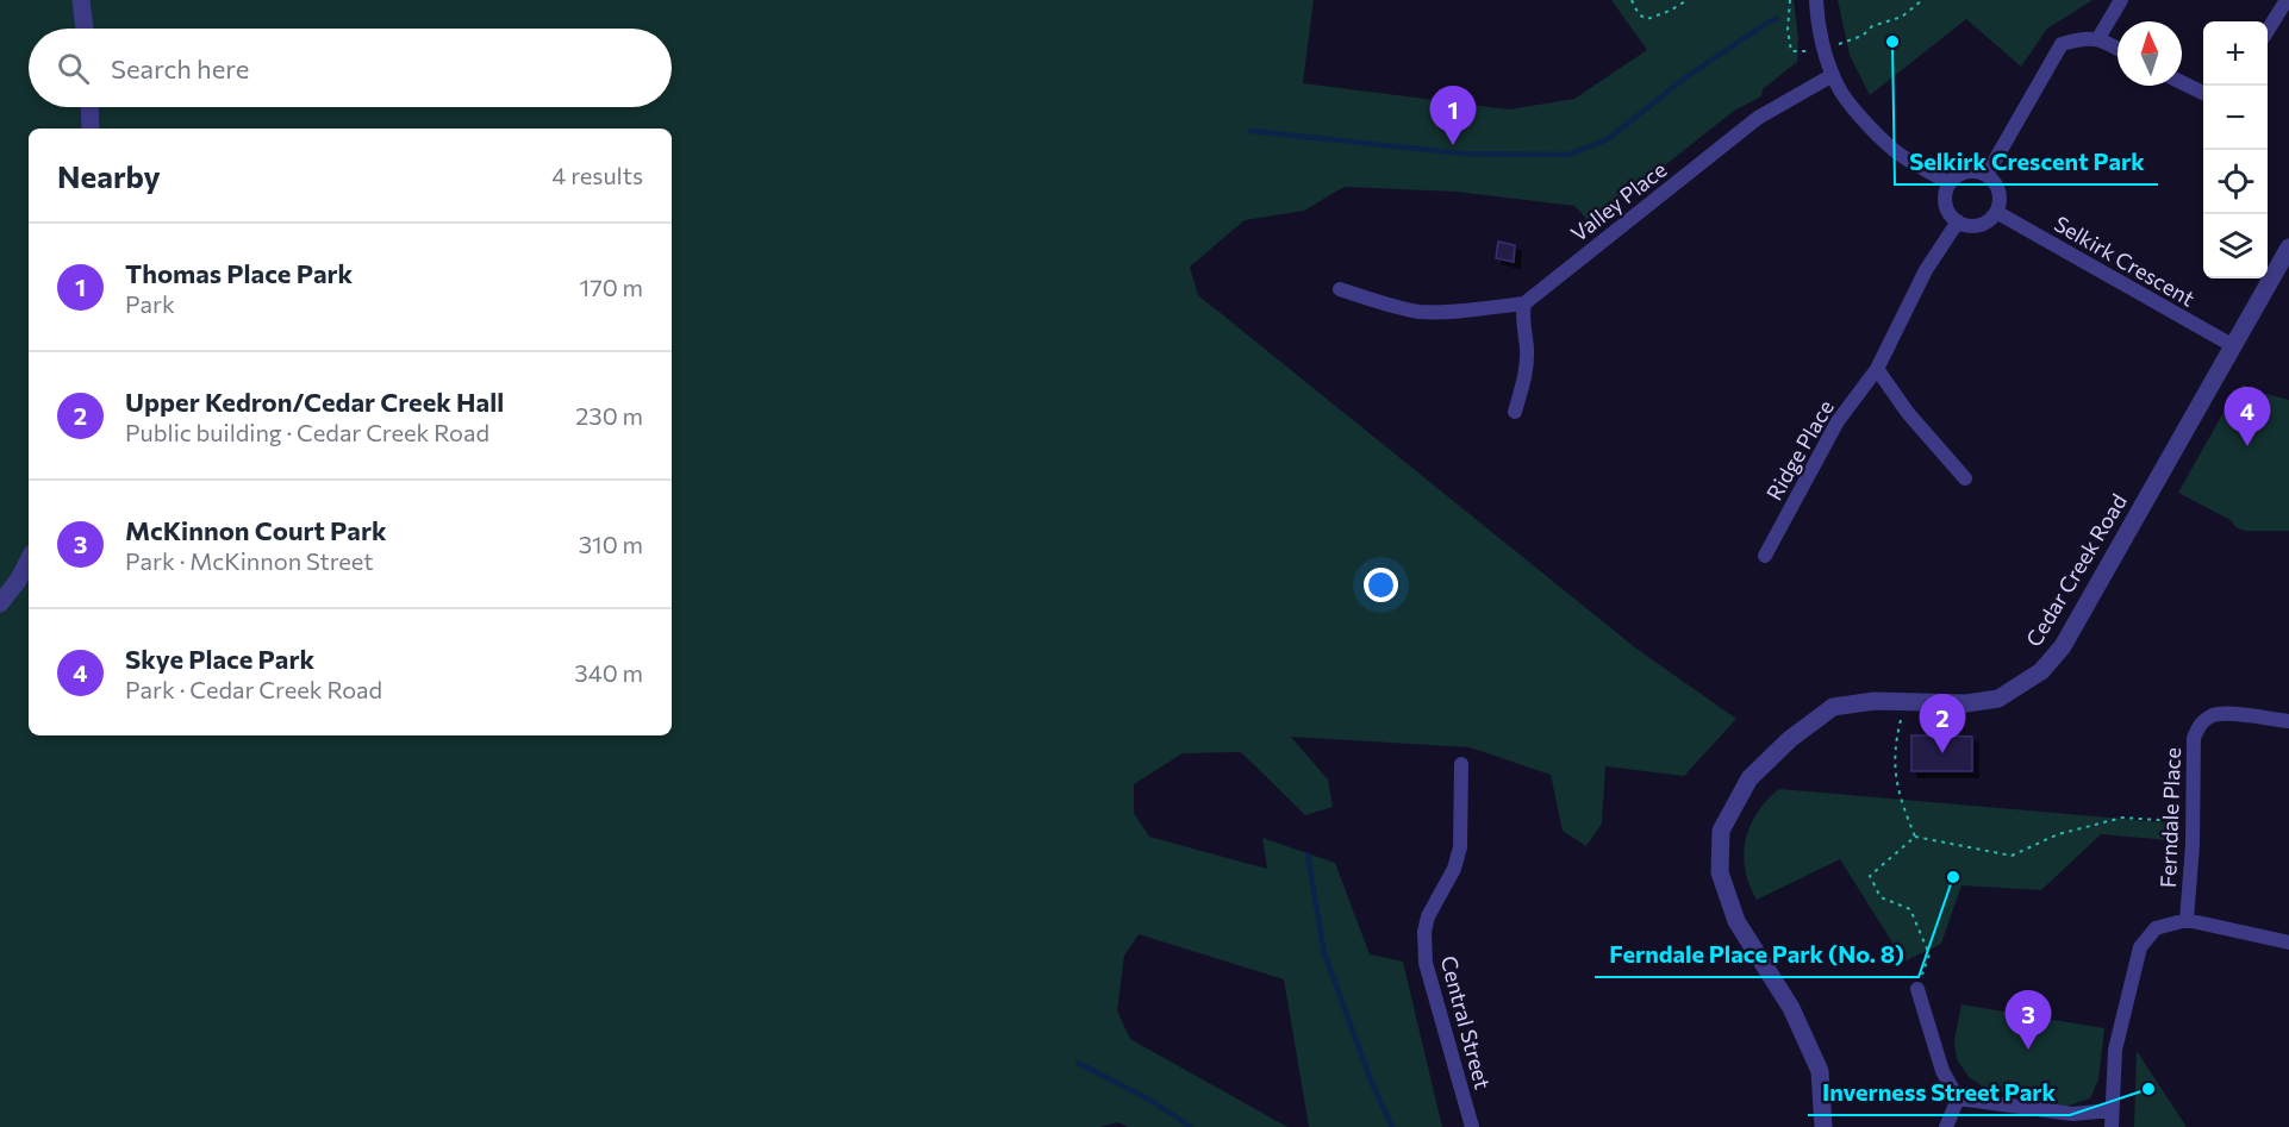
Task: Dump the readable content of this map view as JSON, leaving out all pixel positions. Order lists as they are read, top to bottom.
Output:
{
  "streets": {
    "street": [
      "Valley Place",
      "Selkirk Crescent",
      "Ridge Place",
      "Cedar Creek Road",
      "Ferndale Place",
      "Central Street"
    ]
  },
  "crossings": [
    ["Selkirk Crescent", "Ridge Place"],
    ["Selkirk Crescent", "Cedar Creek Road"]
  ],
  "places": ["Selkirk Crescent Park", "Ferndale Place Park (No. 8)", "Inverness Street Park"],
  "north": "top",
  "page": {
    "map_buttons": ["+", "−"],
    "search": "Search here",
    "pins": [
      "1",
      "4",
      "2",
      "3"
    ],
    "heading": ["Nearby", "4 results"],
    "list": [
      {
        "mark": "1",
        "name": "Thomas Place Park",
        "note": "Park",
        "value": "170 m"
      },
      {
        "mark": "2",
        "name": "Upper Kedron/Cedar Creek Hall",
        "note": "Public building · Cedar Creek Road",
        "value": "230 m"
      },
      {
        "mark": "3",
        "name": "McKinnon Court Park",
        "note": "Park · McKinnon Street",
        "value": "310 m"
      },
      {
        "mark": "4",
        "name": "Skye Place Park",
        "note": "Park · Cedar Creek Road",
        "value": "340 m"
      }
    ]
  }
}
